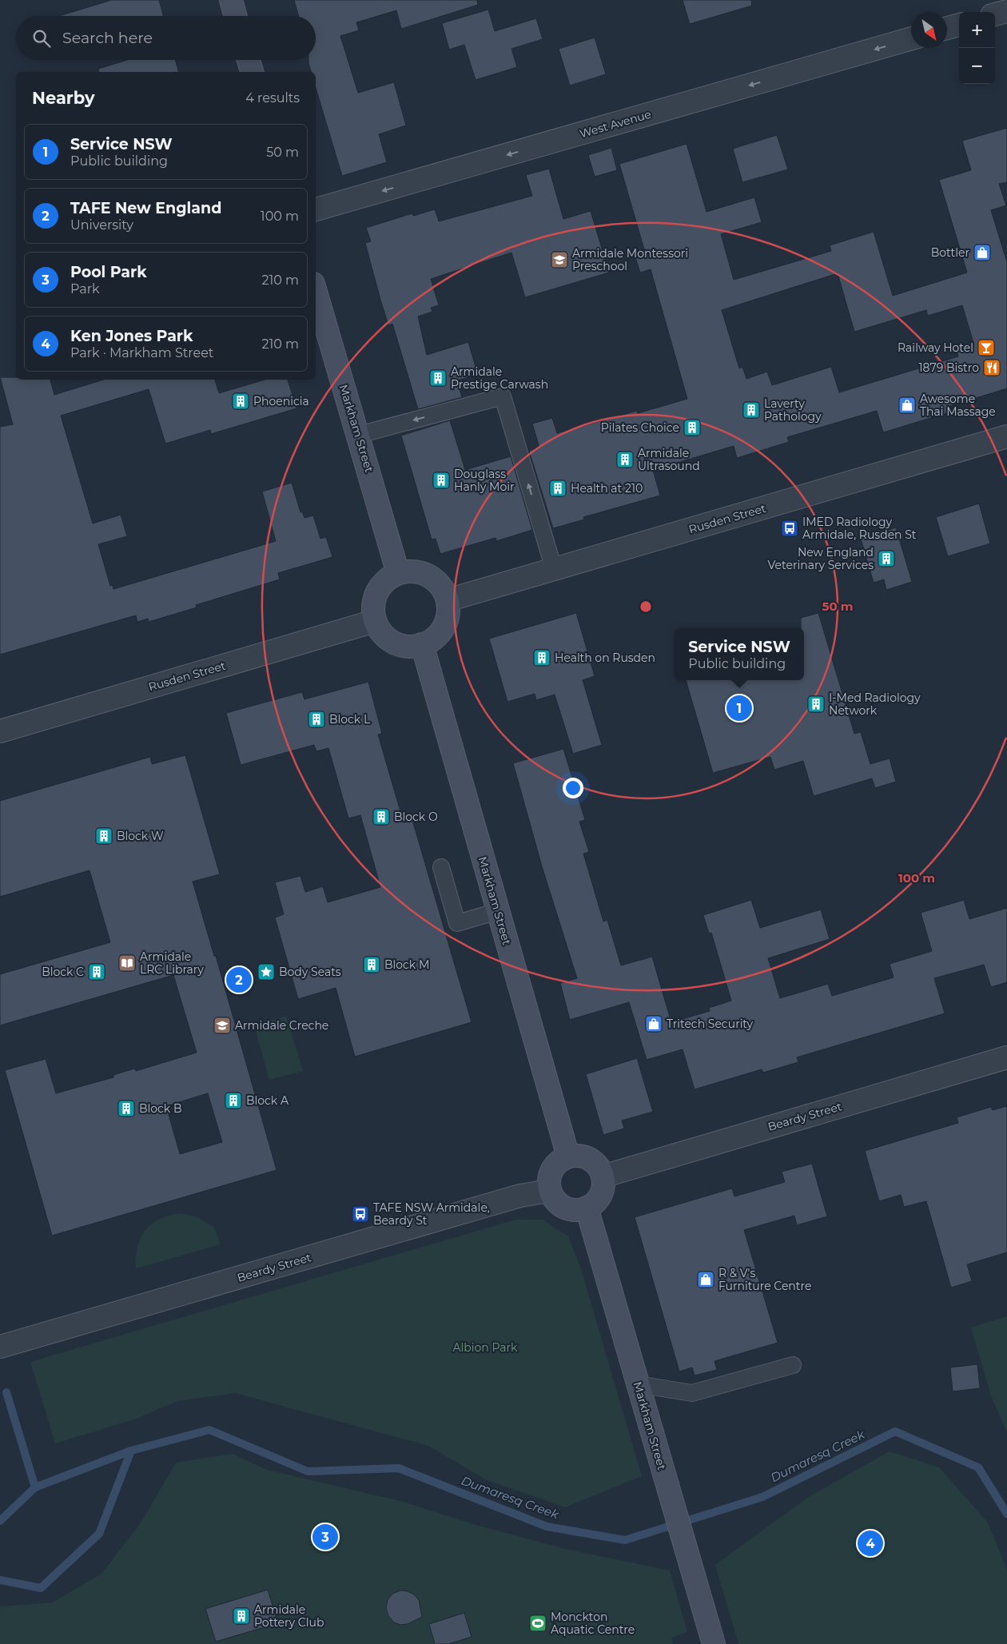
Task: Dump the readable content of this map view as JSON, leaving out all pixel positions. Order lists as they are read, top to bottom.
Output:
{
  "streets": {
    "street": [
      "West Avenue",
      "Markham Street",
      "Rusden Street",
      "Beardy Street"
    ]
  },
  "crossings": [
    ["Markham Street", "Rusden Street"],
    ["Markham Street", "Beardy Street"]
  ],
  "one_way": ["West Avenue"],
  "water": ["Dumaresq Creek"],
  "parks": ["Albion Park"],
  "places": {
    "shop": [
      "Bottler",
      "Awesome Thai Massage",
      "Tritech Security",
      "R & V's Furniture Centre"
    ],
    "school or university": ["Armidale Montessori Preschool", "Armidale Creche"],
    "bar": ["Railway Hotel"],
    "restaurant": ["1879 Bistro"],
    "building": [
      "Armidale Prestige Carwash",
      "Phoenicia",
      "Laverty Pathology",
      "Pilates Choice",
      "Armidale Ultrasound",
      "Douglass Hanly Moir",
      "Health at 210",
      "New England Veterinary Services",
      "Health on Rusden",
      "I-Med Radiology Network",
      "Block L",
      "Block O",
      "Block W",
      "Block M",
      "Block C",
      "Block A",
      "Block B",
      "Armidale Pottery Club"
    ],
    "bus stop": ["IMED Radiology Armidale, Rusden St", "TAFE NSW Armidale, Beardy St"],
    "library": ["Armidale LRC Library"],
    "place": ["Body Seats"],
    "sports": ["Monckton Aquatic Centre"]
  },
  "north": "bottom right",
  "page": {
    "map_buttons": ["+", "−"],
    "search": "Search here",
    "heading": ["Nearby", "4 results"],
    "list": [
      {
        "mark": "1",
        "name": "Service NSW",
        "note": "Public building",
        "value": "50 m"
      },
      {
        "mark": "2",
        "name": "TAFE New England",
        "note": "University",
        "value": "100 m"
      },
      {
        "mark": "3",
        "name": "Pool Park",
        "note": "Park",
        "value": "210 m"
      },
      {
        "mark": "4",
        "name": "Ken Jones Park",
        "note": "Park · Markham Street",
        "value": "210 m"
      }
    ],
    "popup": ["Service NSW", "Public building"],
    "pins": [
      "1",
      "2",
      "3",
      "4"
    ]
  },
  "rings": ["50 m", "100 m"]
}
